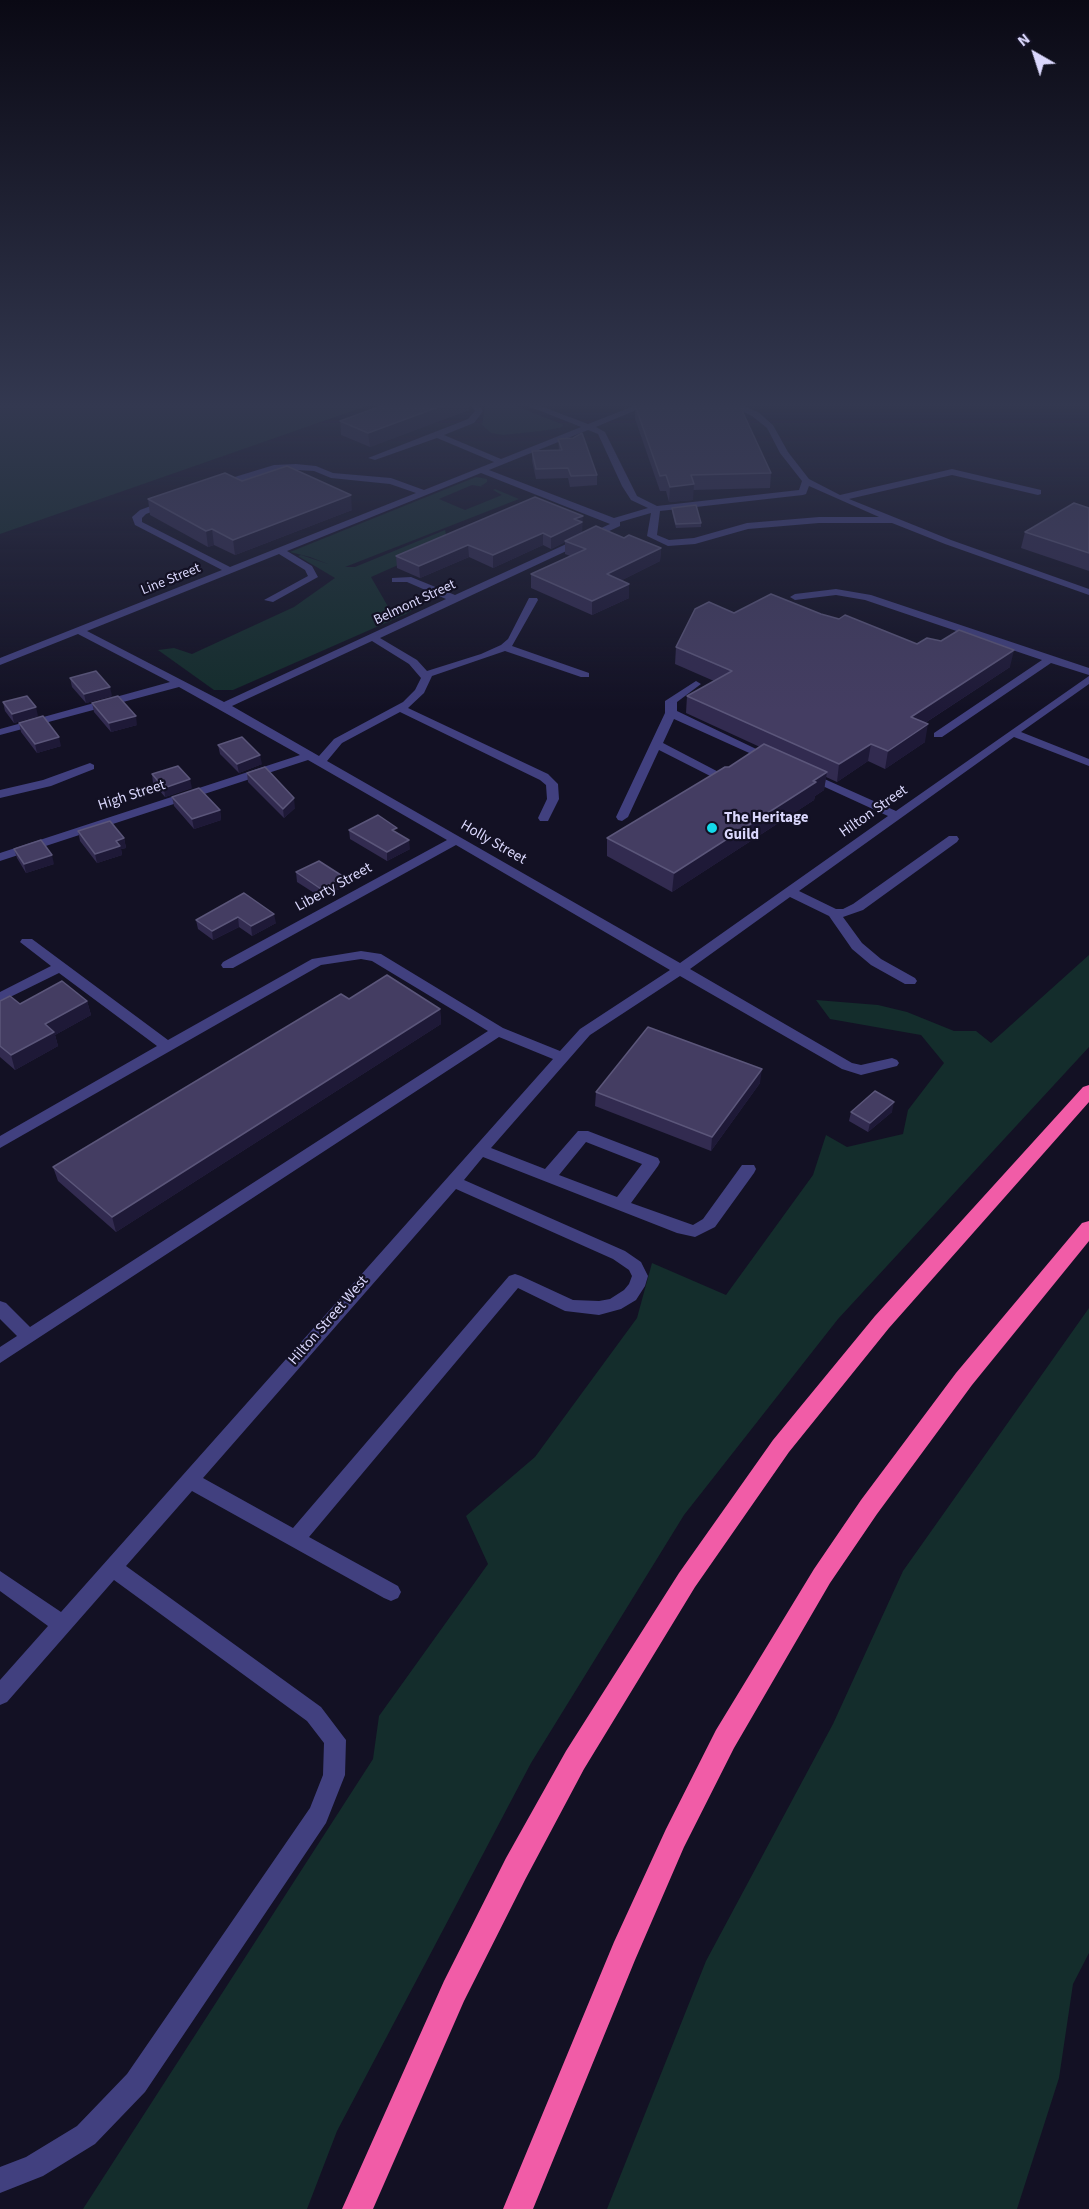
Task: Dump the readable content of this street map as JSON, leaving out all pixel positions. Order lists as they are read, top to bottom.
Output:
{
  "streets": {
    "street": [
      "Line Street",
      "Belmont Street",
      "High Street",
      "Hilton Street",
      "Holly Street",
      "Liberty Street",
      "Hilton Street West"
    ]
  },
  "crossings": [
    ["Line Street", "Holly Street"],
    ["Belmont Street", "Holly Street"],
    ["High Street", "Holly Street"],
    ["Hilton Street", "Holly Street"],
    ["Hilton Street", "Hilton Street West"],
    ["Holly Street", "Liberty Street"],
    ["Holly Street", "Hilton Street West"]
  ],
  "places": ["The Heritage Guild"],
  "north": "top left"
}
